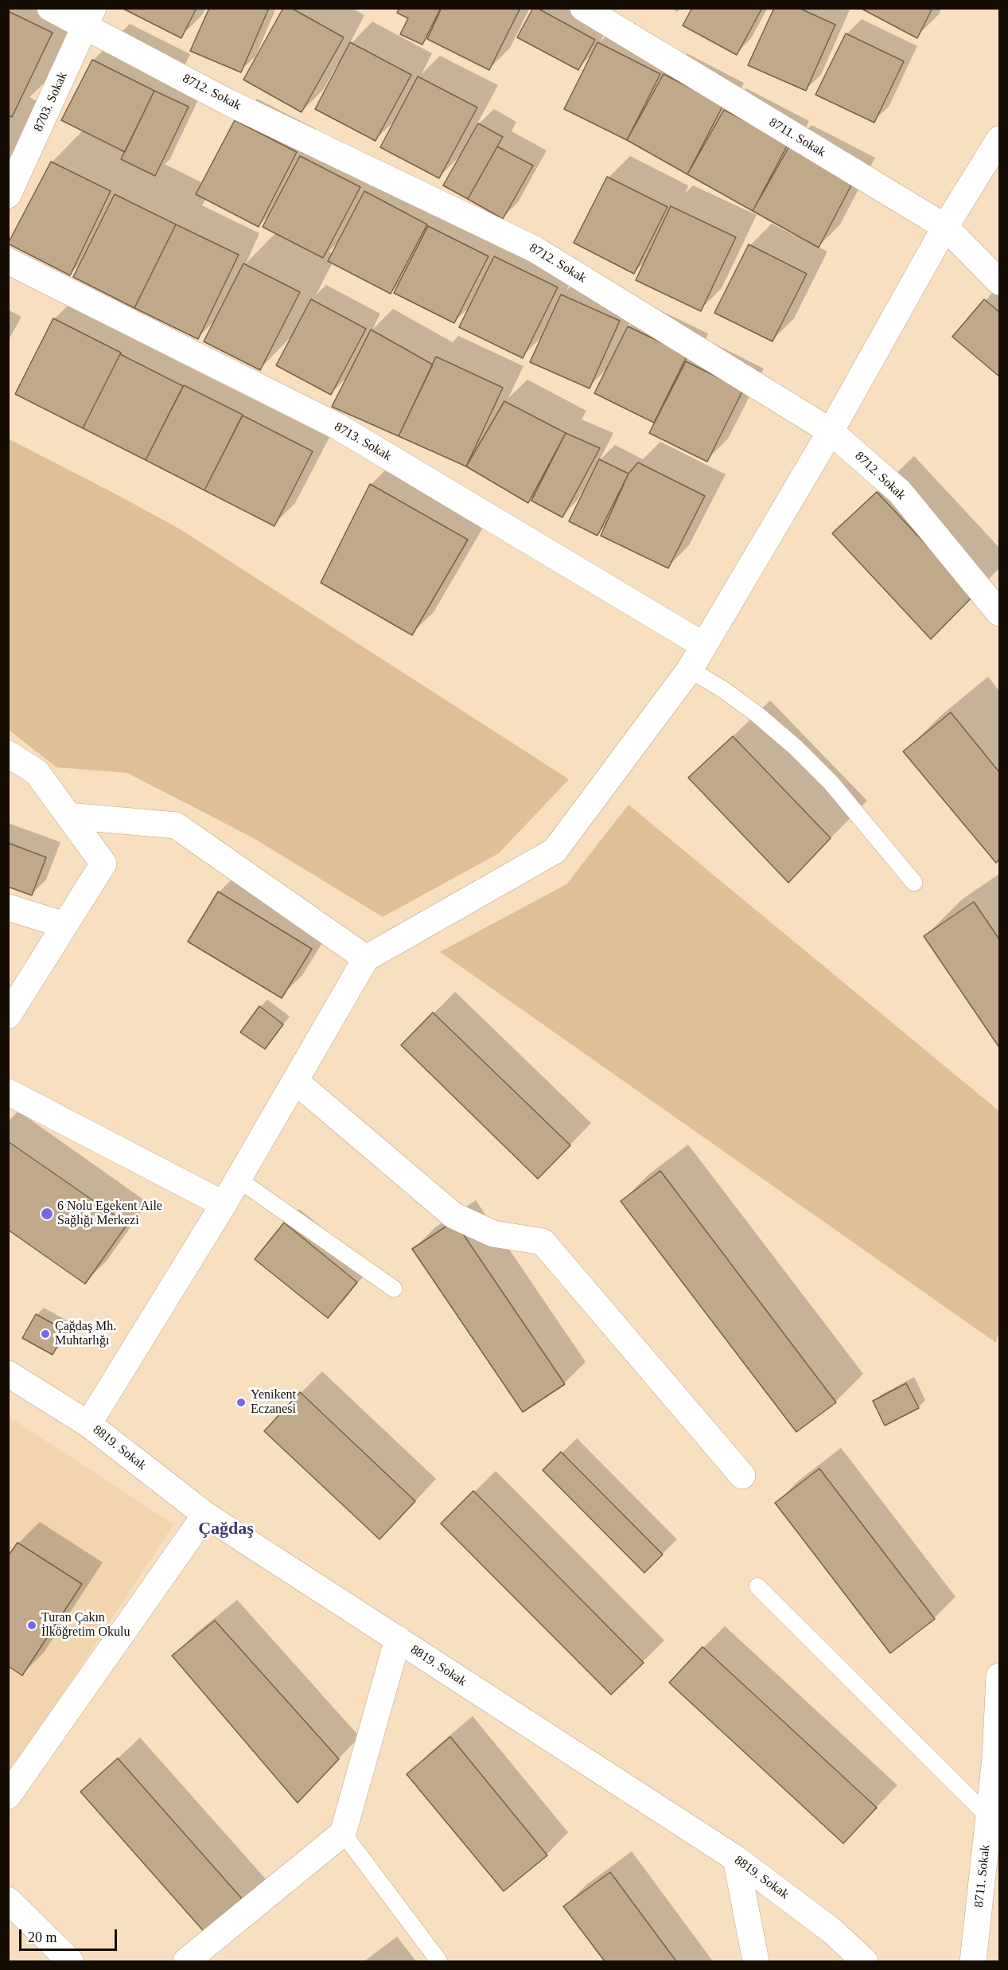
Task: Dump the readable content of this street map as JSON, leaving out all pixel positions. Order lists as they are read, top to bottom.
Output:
{
  "streets": {
    "street": [
      "8712. Sokak",
      "8703. Sokak",
      "8711. Sokak",
      "8713. Sokak",
      "8819. Sokak"
    ]
  },
  "crossings": [
    ["8712. Sokak", "8703. Sokak"]
  ],
  "districts": ["Çağdaş"],
  "places": [
    "6 Nolu Egekent Aile Sağlığı Merkezi",
    "Çağdaş Mh. Muhtarlığı",
    "Yenikent Eczanesi",
    "Turan Çakın İlköğretim Okulu"
  ],
  "scale_bar": "20 m"
}
